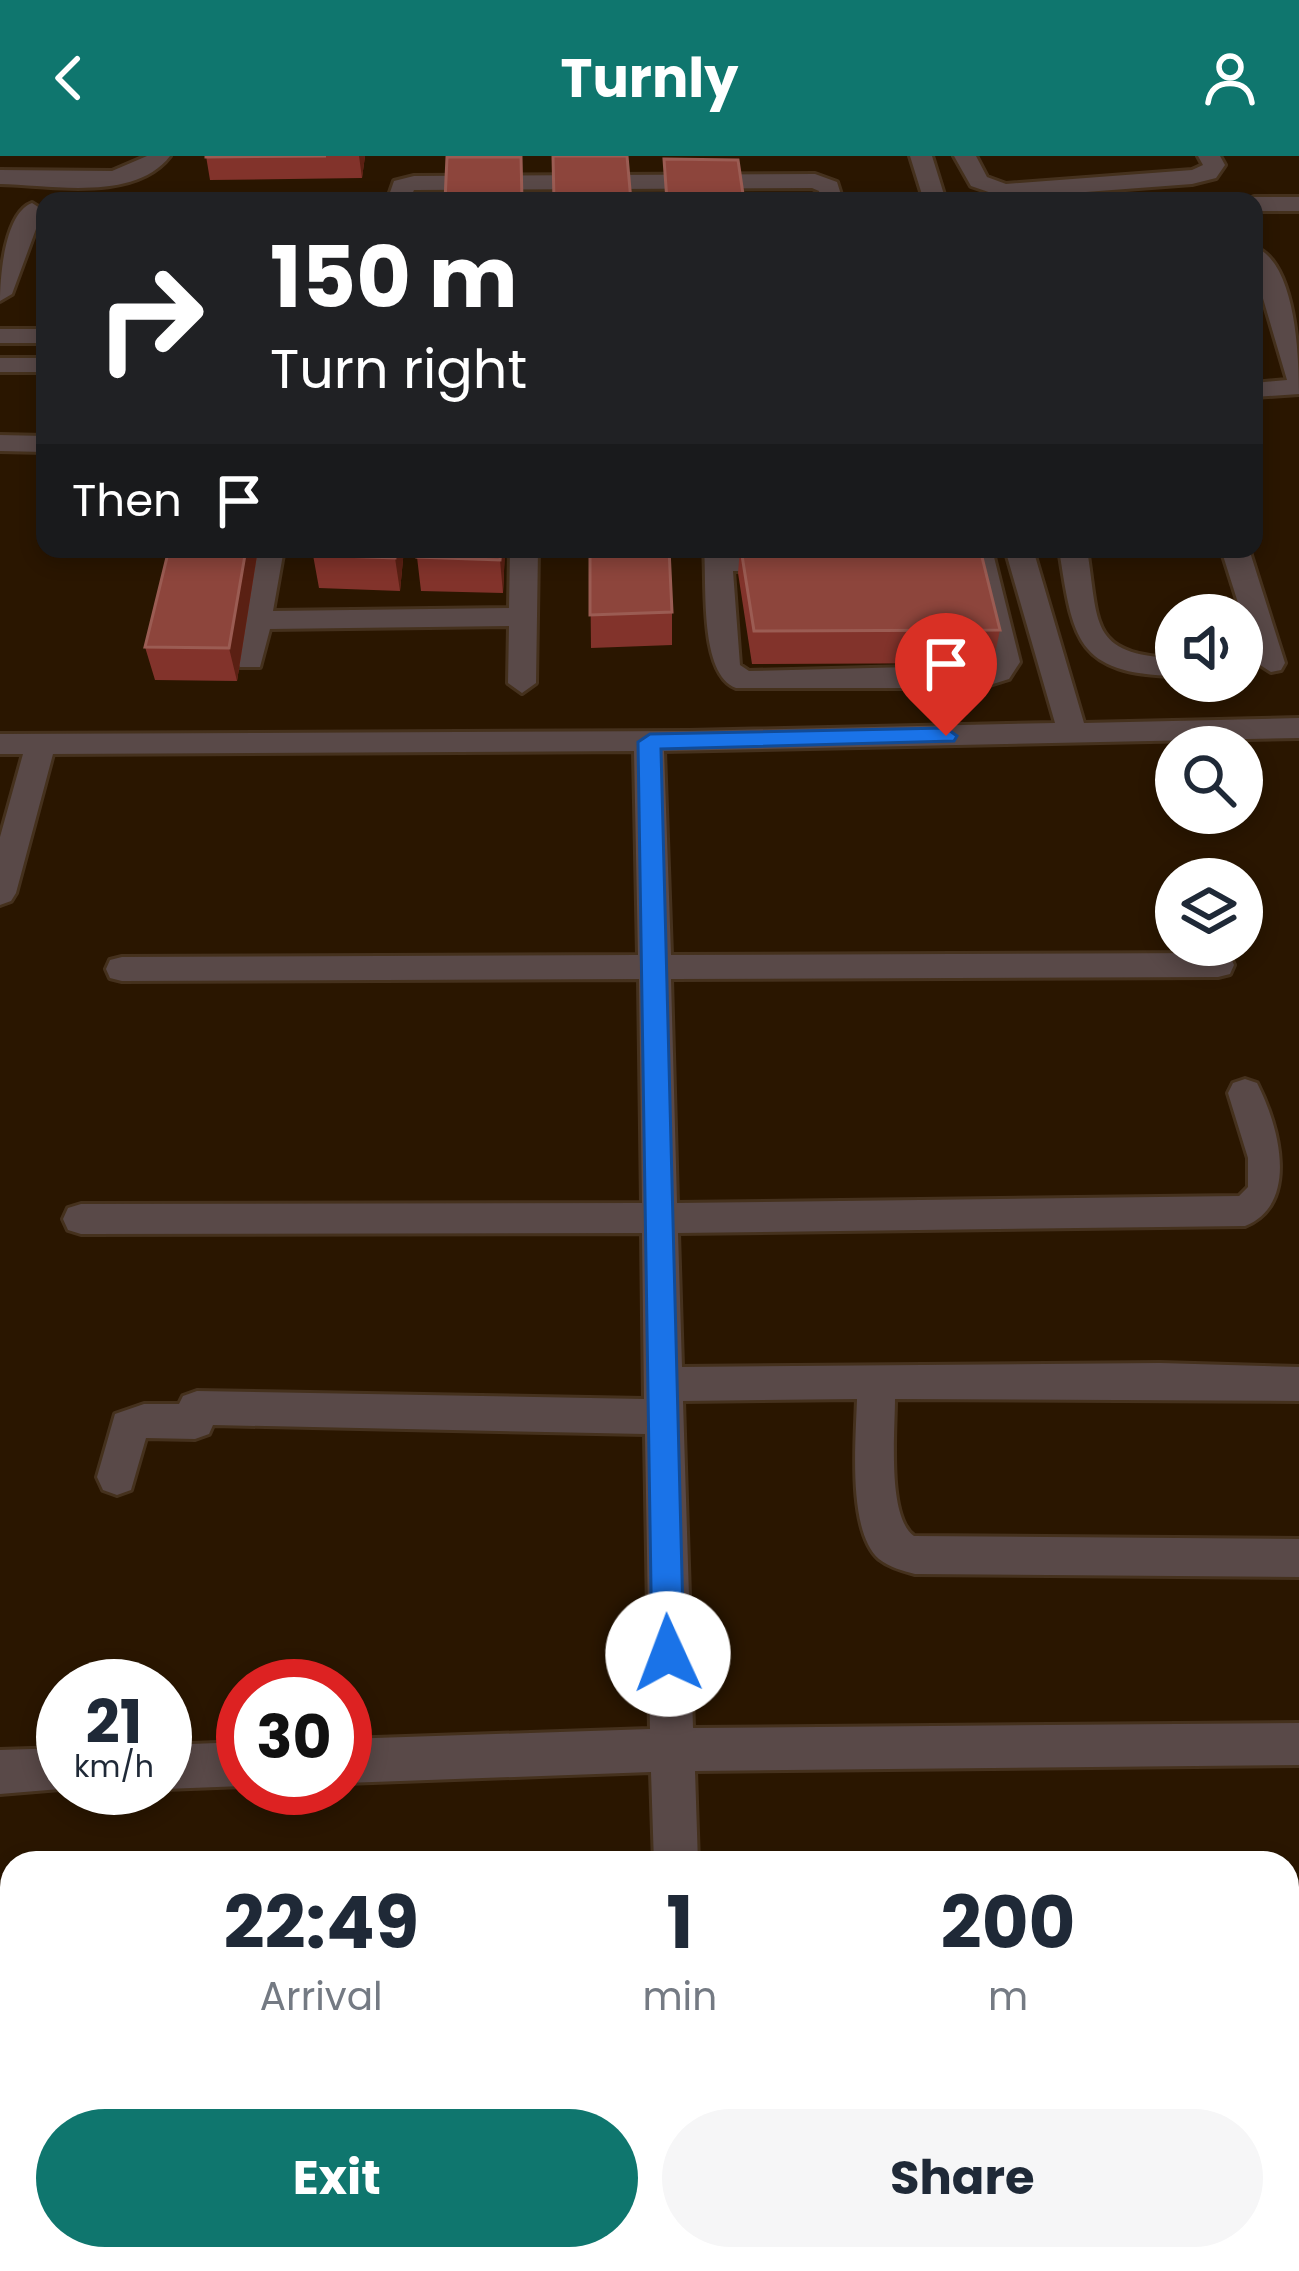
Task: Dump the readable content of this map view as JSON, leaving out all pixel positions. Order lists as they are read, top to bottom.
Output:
{
  "page": {
    "header": "Turnly",
    "turn": ["150 m", "Turn right"],
    "then": "Then",
    "speed": "21 km/h",
    "limit": "30",
    "eta": [
      "22:49",
      "Arrival",
      "1",
      "min",
      "200",
      "m"
    ],
    "buttons": ["Exit", "Share"]
  }
}
